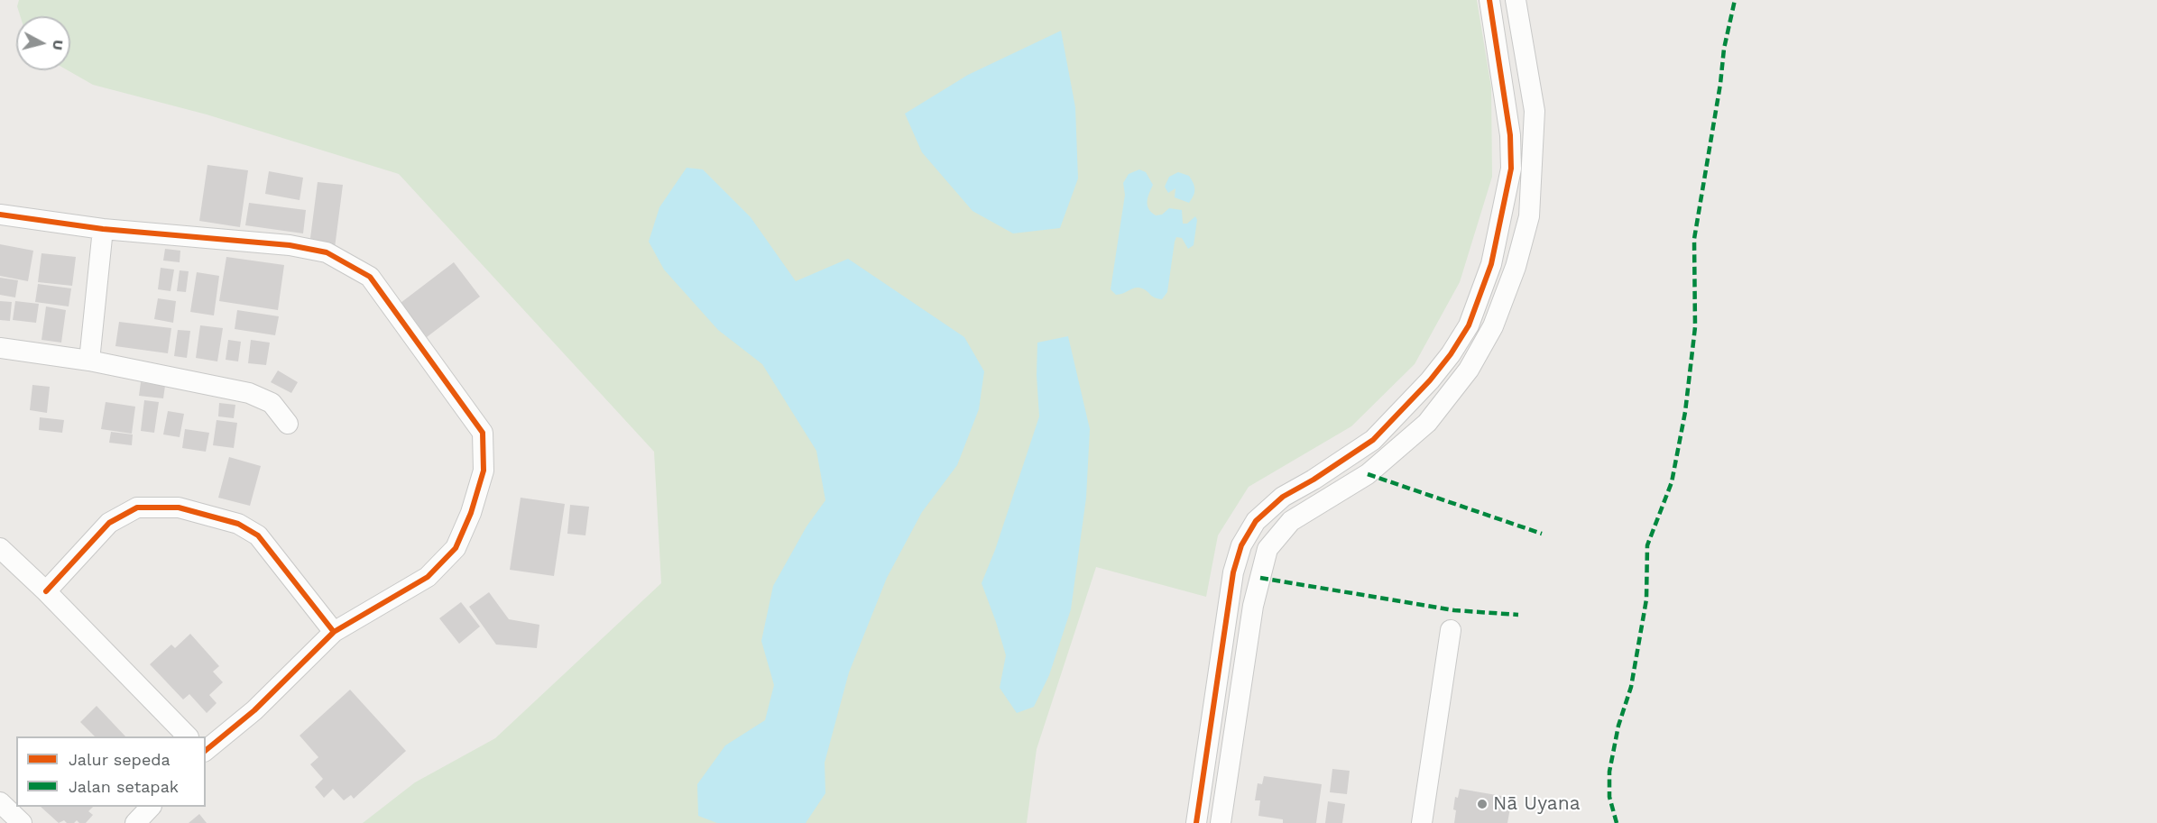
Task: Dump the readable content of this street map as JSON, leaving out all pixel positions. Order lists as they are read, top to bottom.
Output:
{
  "places": ["Nā Uyana"],
  "legend": ["Jalur sepeda", "Jalan setapak"],
  "north": "right"
}
